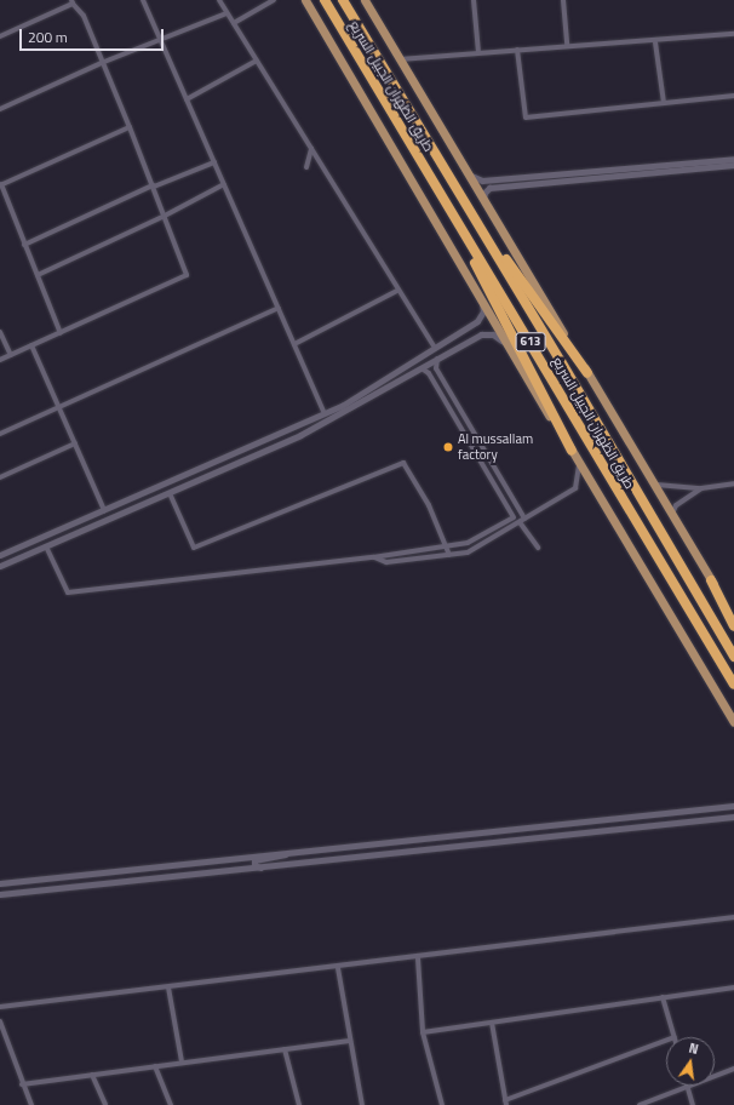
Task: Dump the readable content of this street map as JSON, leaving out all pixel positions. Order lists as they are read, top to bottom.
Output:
{
  "streets": {
    "highway": ["طريق الظهران الجبيل السريع", "613"]
  },
  "places": ["Al mussallam factory"],
  "scale_bar": "200 m",
  "north": "top"
}
